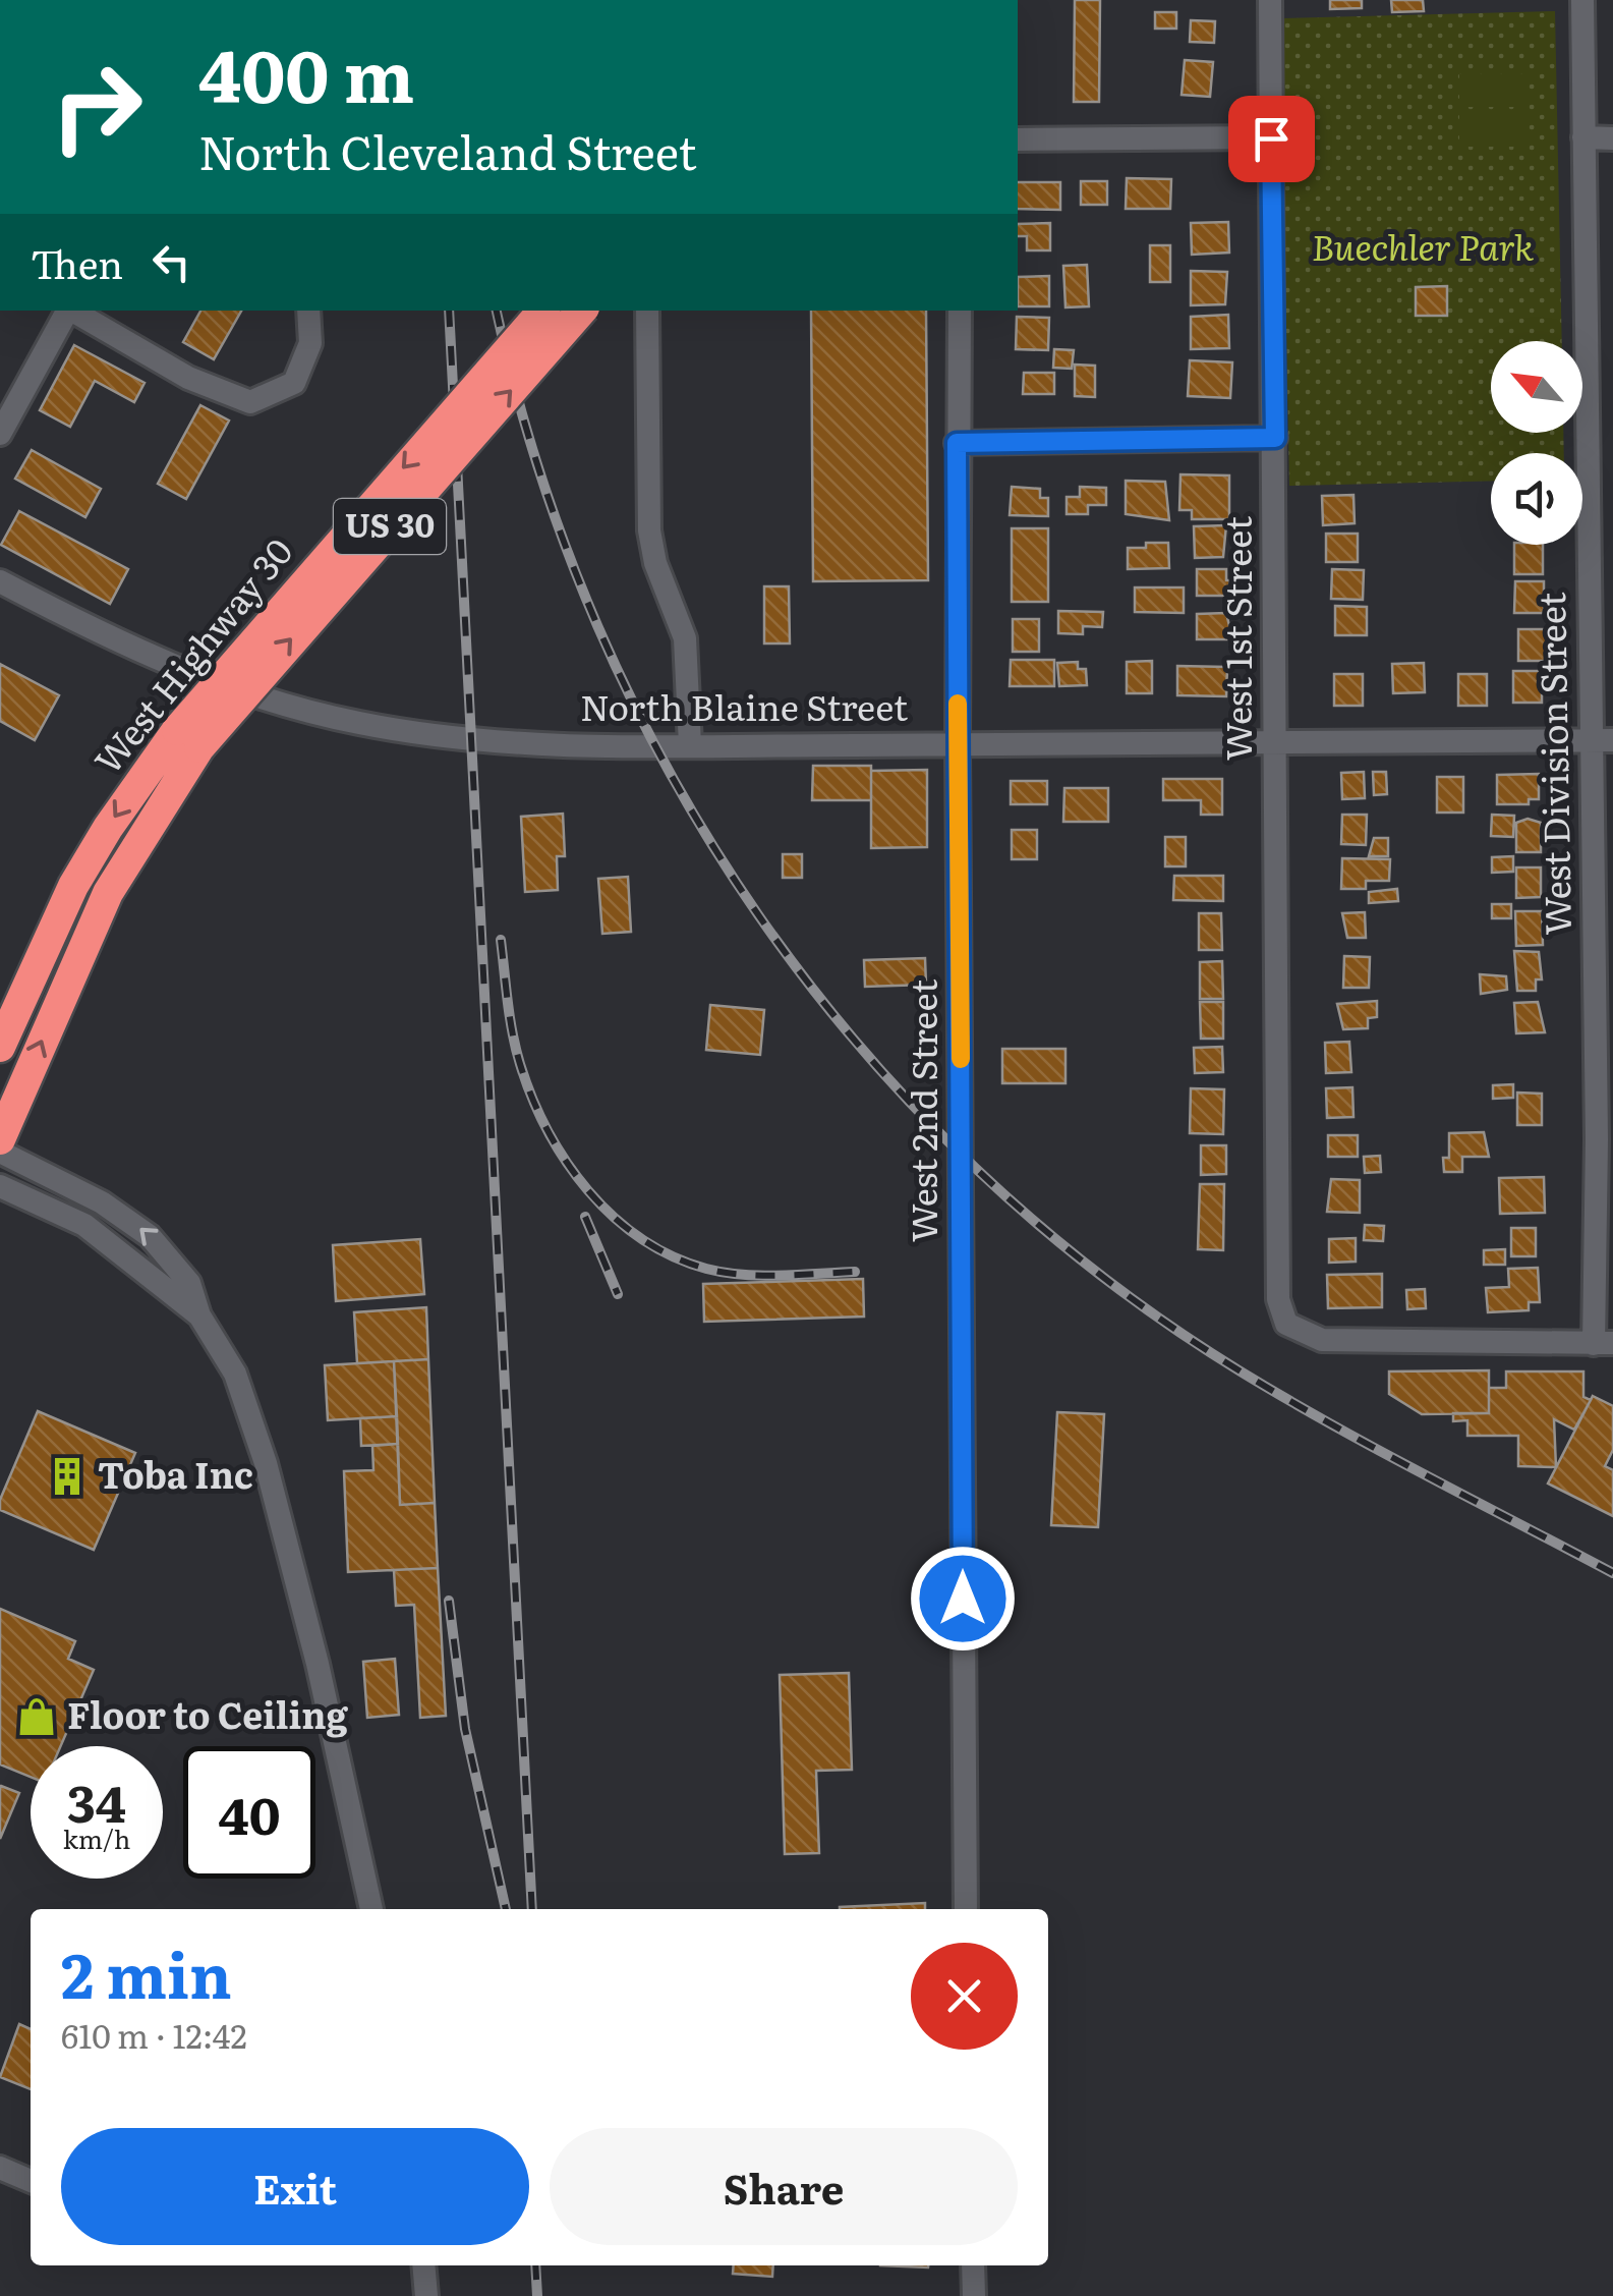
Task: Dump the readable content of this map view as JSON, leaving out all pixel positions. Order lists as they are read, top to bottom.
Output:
{
  "streets": {
    "highway": ["US 30", "West Highway 30"],
    "street": [
      "West 1st Street",
      "North Blaine Street",
      "West Division Street",
      "West 2nd Street"
    ]
  },
  "crossings": [
    ["West 1st Street", "North Blaine Street"],
    ["West 1st Street", "West Division Street"],
    ["North Blaine Street", "West Division Street"],
    ["North Blaine Street", "West 2nd Street"]
  ],
  "parks": ["Buechler Park"],
  "places": {
    "building": ["Toba Inc"],
    "shop": ["Floor to Ceiling"]
  },
  "north": "top left",
  "page": {
    "turn": ["400 m", "North Cleveland Street"],
    "then": "Then",
    "speed": "34 km/h",
    "limit": "40",
    "heading": ["2 min", "610 m · 12:42"],
    "buttons": ["Exit", "Share"]
  }
}
